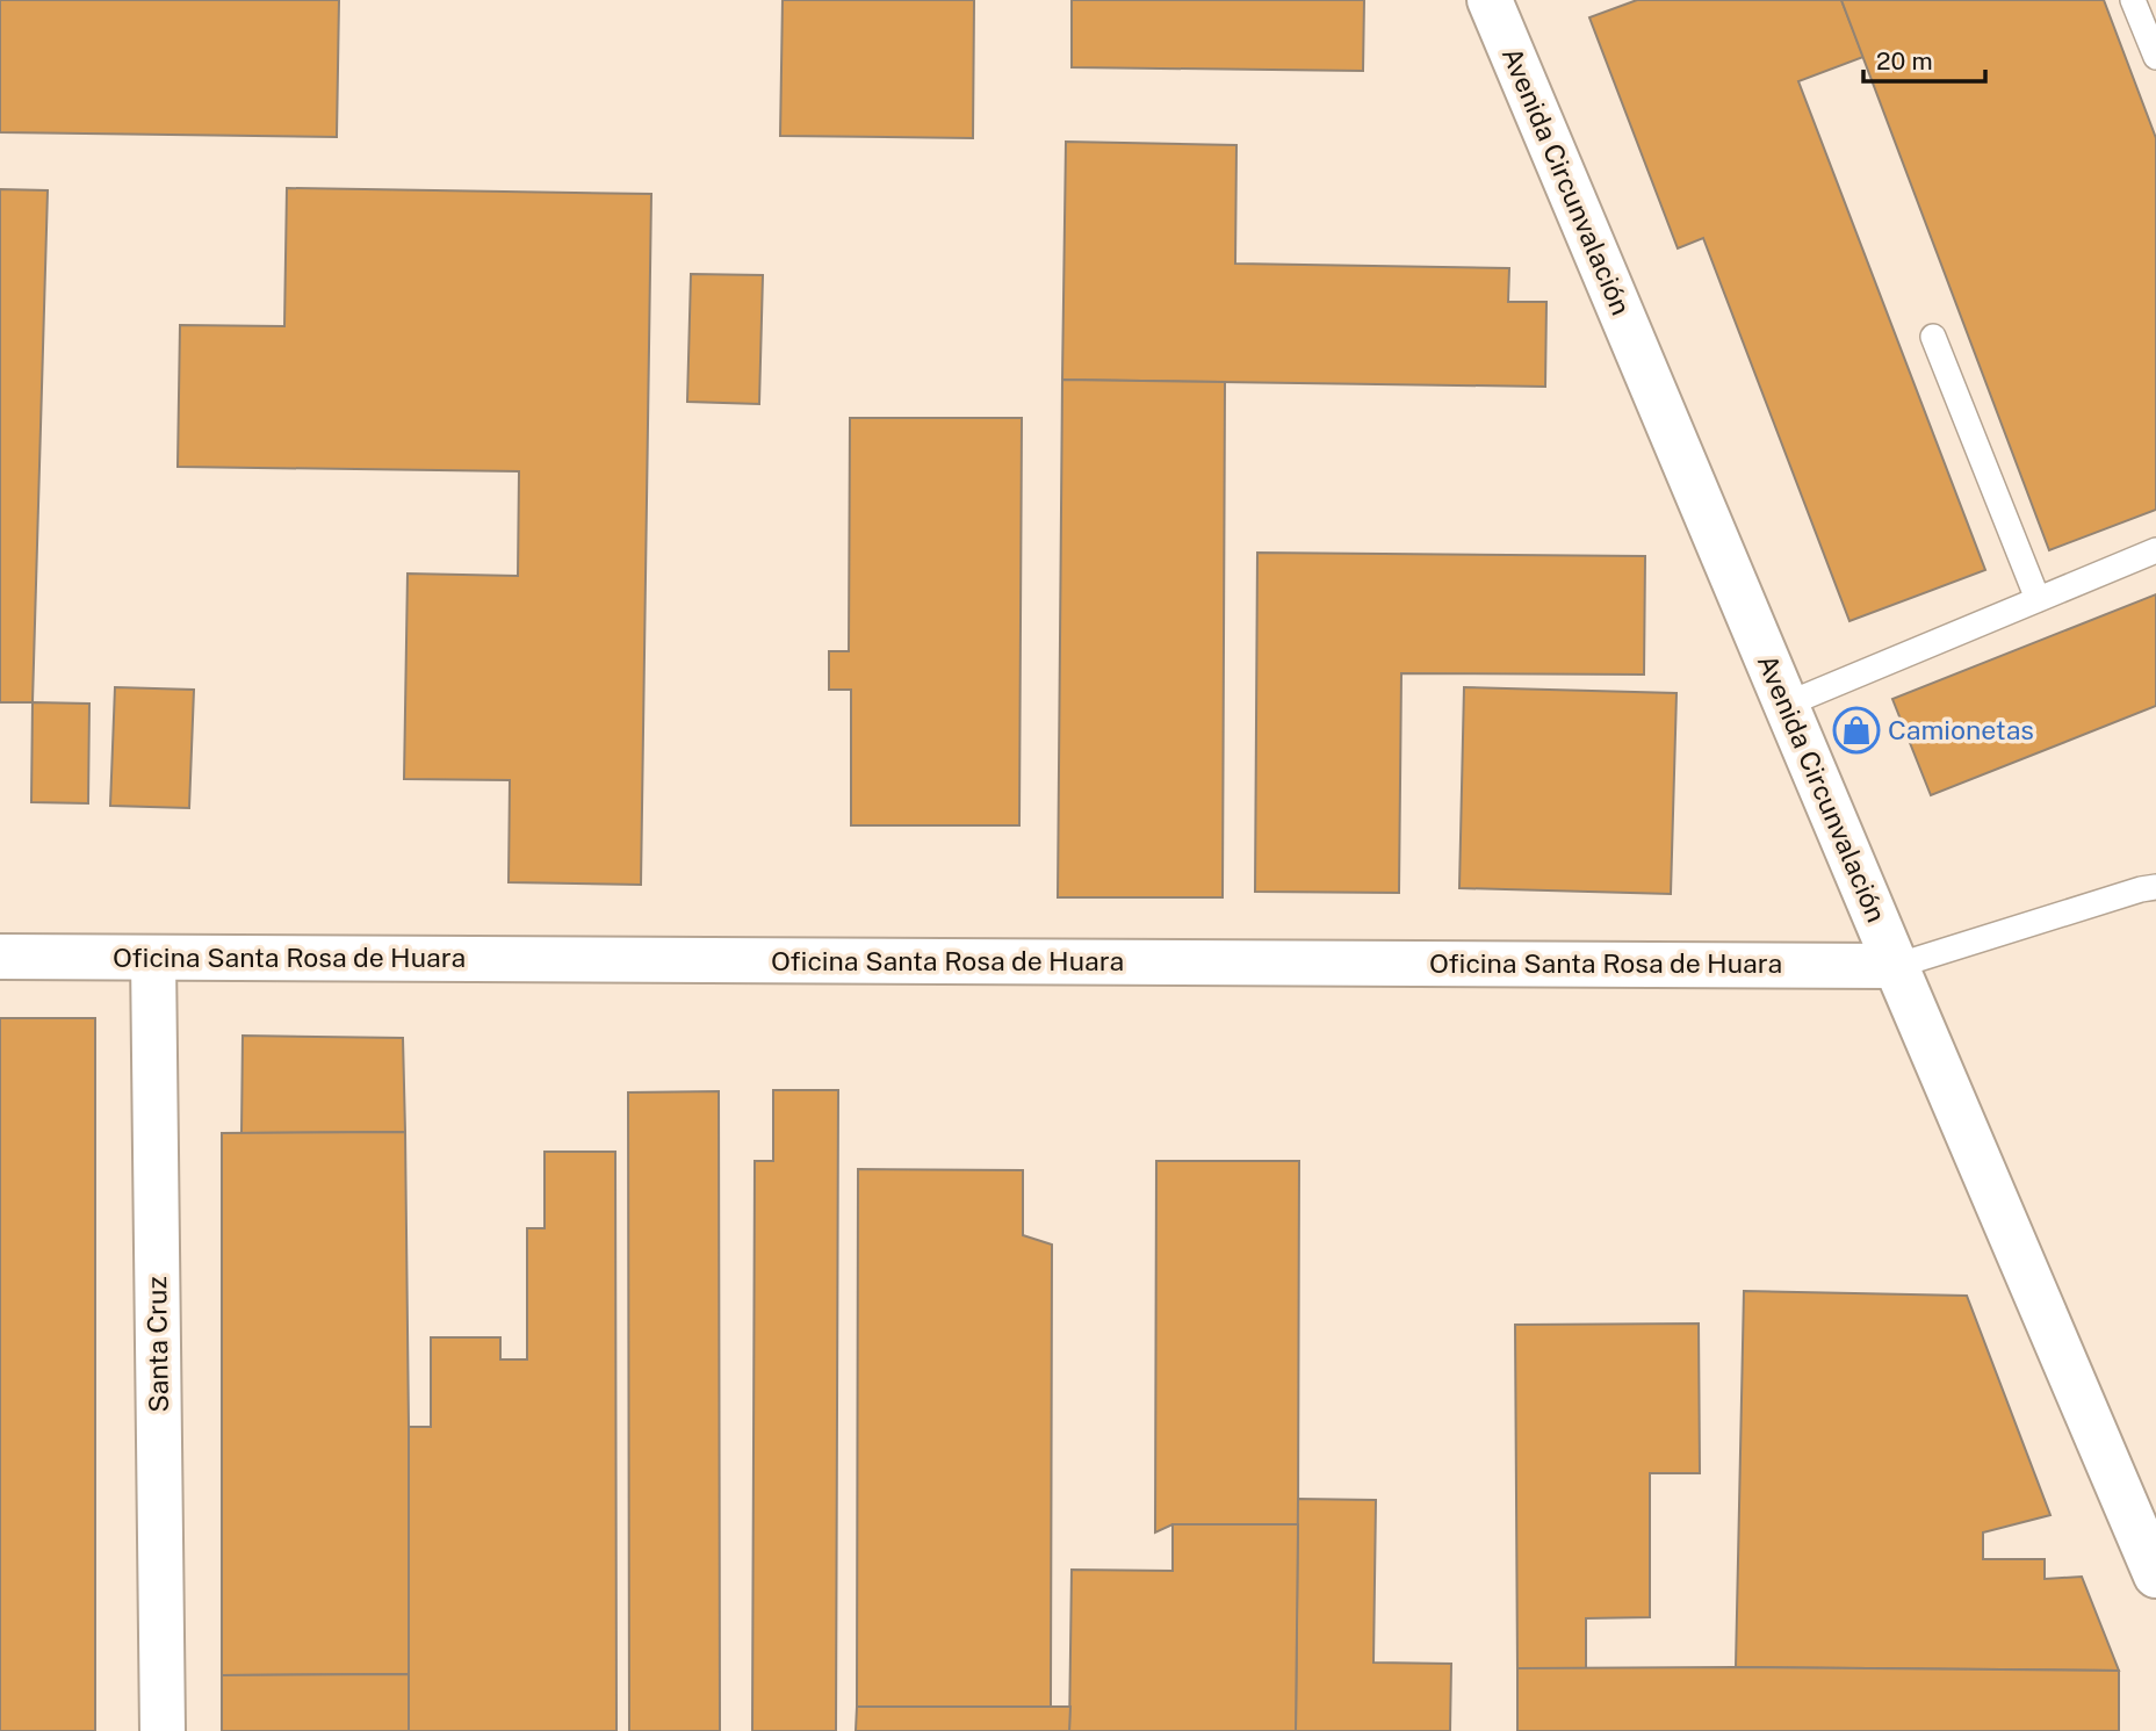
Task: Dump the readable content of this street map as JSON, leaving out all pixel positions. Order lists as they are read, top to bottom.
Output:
{
  "streets": {
    "street": ["Avenida Circunvalación", "Oficina Santa Rosa de Huara", "Santa Cruz"]
  },
  "crossings": [
    ["Avenida Circunvalación", "Oficina Santa Rosa de Huara"],
    ["Oficina Santa Rosa de Huara", "Santa Cruz"]
  ],
  "places": {
    "shop": ["Camionetas"]
  },
  "scale_bar": "20 m"
}
